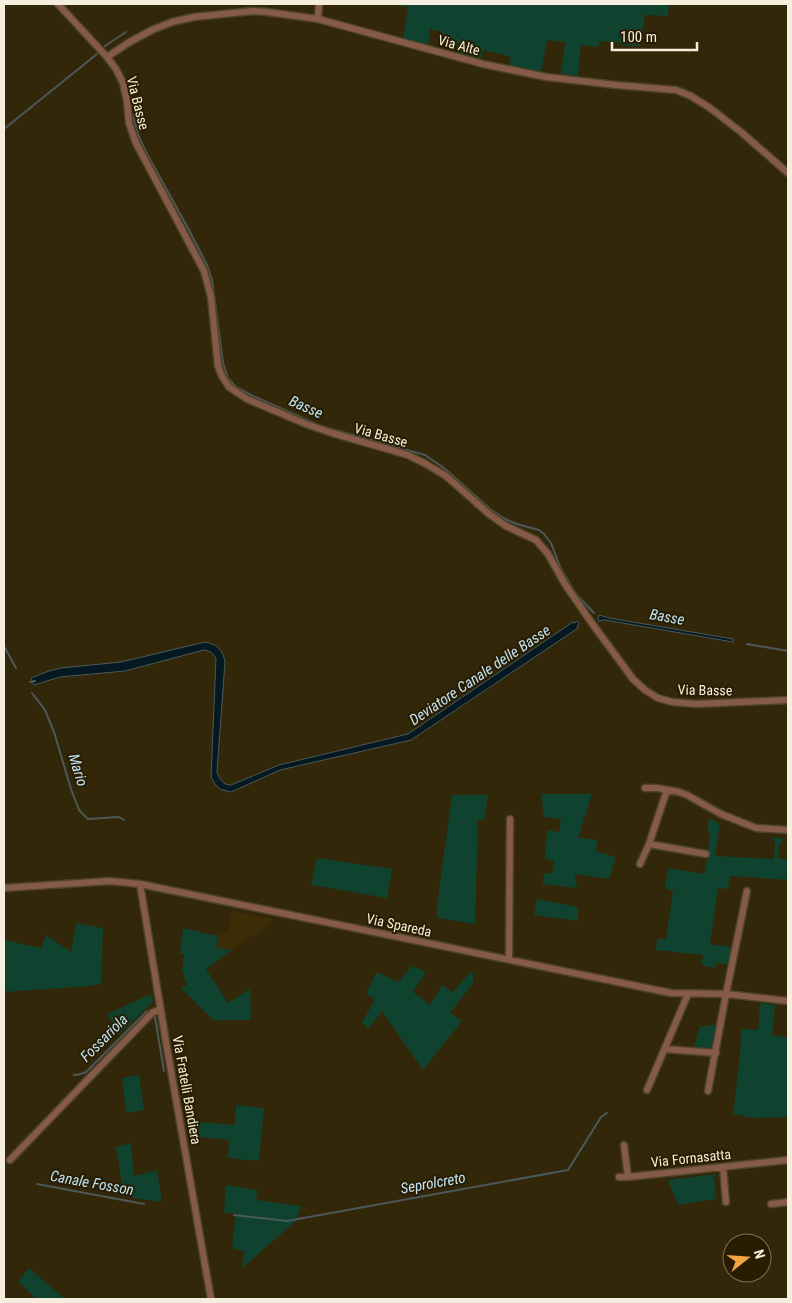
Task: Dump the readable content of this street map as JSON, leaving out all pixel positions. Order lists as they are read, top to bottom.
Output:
{
  "streets": {
    "street": [
      "Via Alte",
      "Via Basse",
      "Via Spareda",
      "Via Fratelli Bandiera",
      "Via Fornasatta"
    ]
  },
  "crossings": [
    ["Via Alte", "Via Basse"],
    ["Via Spareda", "Via Fratelli Bandiera"]
  ],
  "water": [
    "Basse",
    "Deviatore Canale delle Basse",
    "Mario",
    "Fossariola",
    "Canale Fosson",
    "Seprolcreto"
  ],
  "scale_bar": "100 m",
  "north": "right"
}
